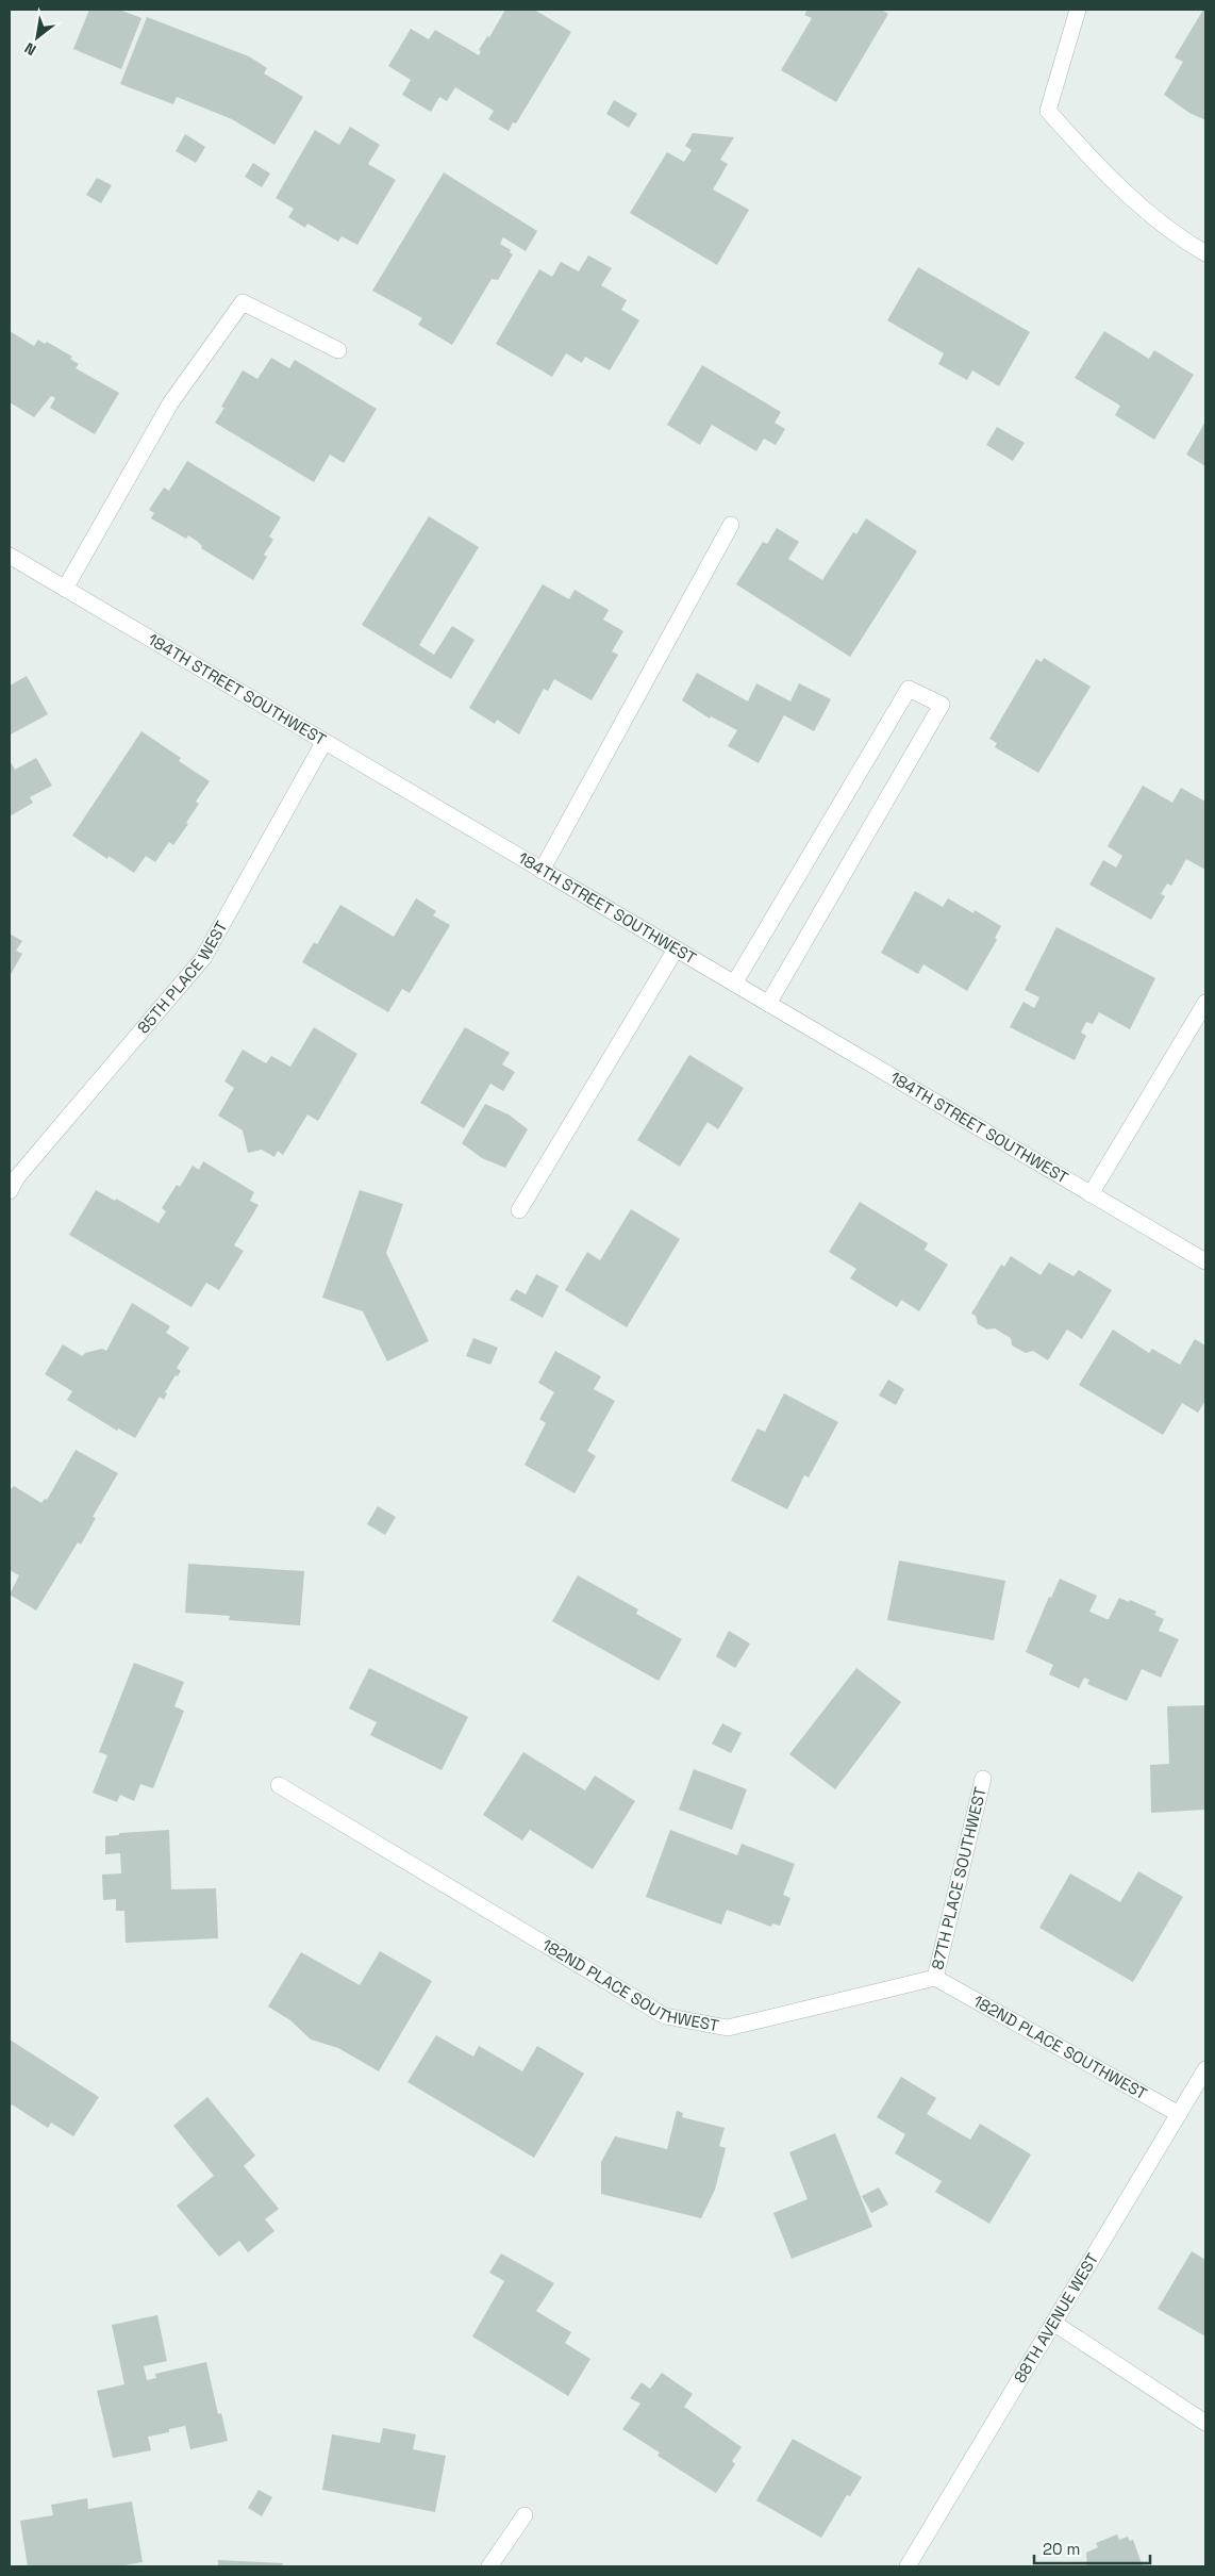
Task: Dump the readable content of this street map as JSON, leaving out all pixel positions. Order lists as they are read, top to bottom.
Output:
{
  "streets": {
    "street": [
      "184TH STREET SOUTHWEST",
      "85TH PLACE WEST",
      "87TH PLACE SOUTHWEST",
      "182ND PLACE SOUTHWEST",
      "88TH AVENUE WEST"
    ]
  },
  "crossings": [
    ["184TH STREET SOUTHWEST", "85TH PLACE WEST"],
    ["87TH PLACE SOUTHWEST", "182ND PLACE SOUTHWEST"],
    ["182ND PLACE SOUTHWEST", "88TH AVENUE WEST"]
  ],
  "scale_bar": "20 m",
  "north": "bottom left"
}
